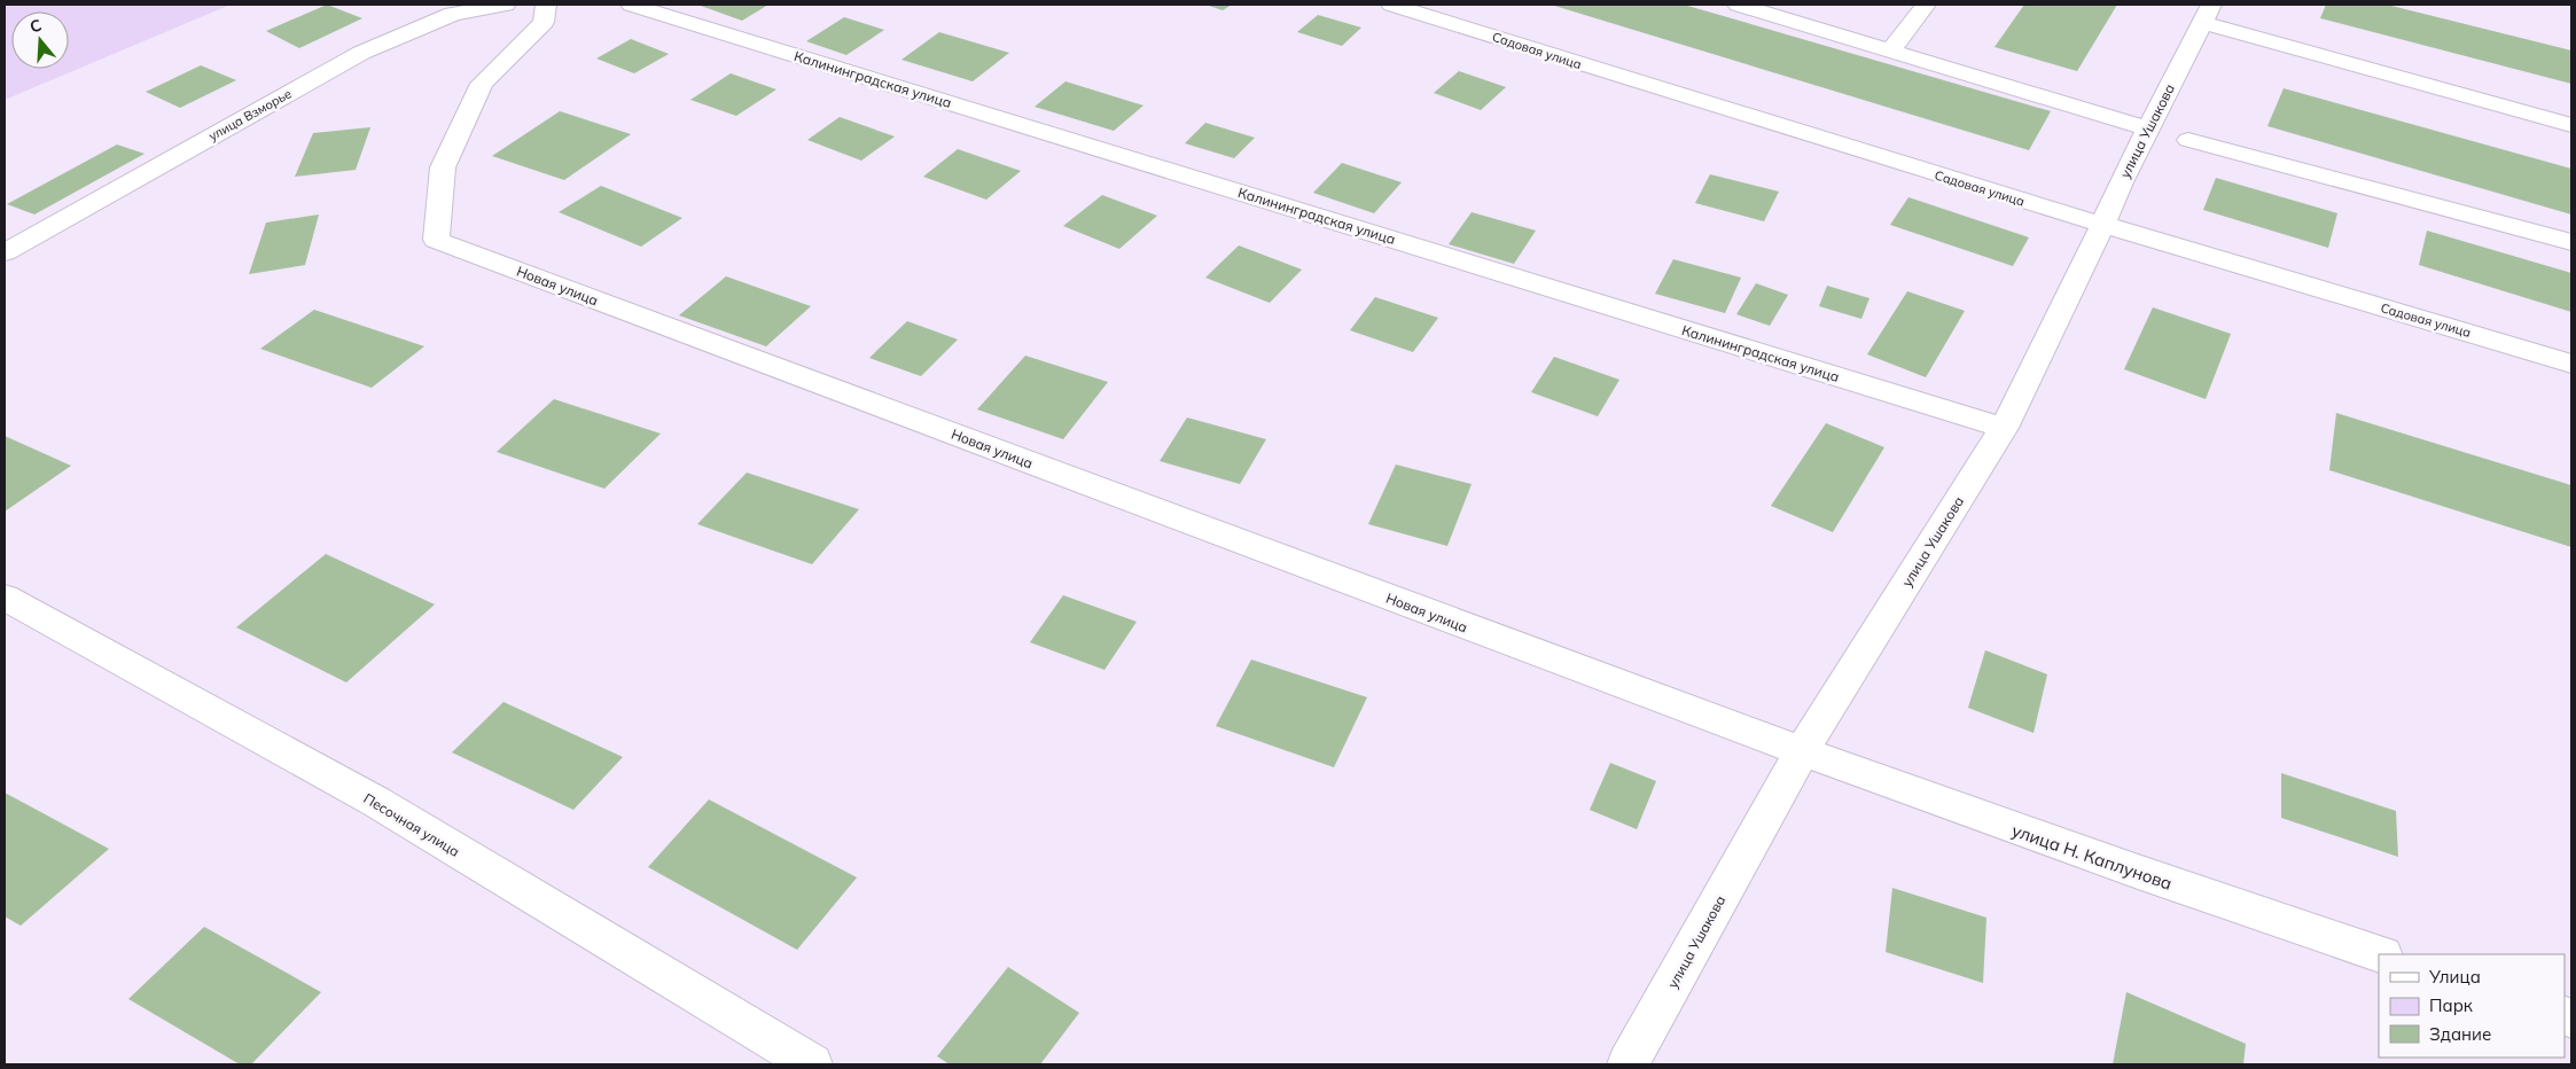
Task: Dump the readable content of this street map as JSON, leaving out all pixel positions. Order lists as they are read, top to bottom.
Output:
{
  "streets": {
    "street": [
      "Садовая улица",
      "Калининградская улица",
      "улица Взморье",
      "улица Ушакова",
      "Новая улица",
      "Песочная улица",
      "улица Н. Каплунова"
    ]
  },
  "crossings": [
    ["Садовая улица", "улица Ушакова"],
    ["Калининградская улица", "улица Ушакова"],
    ["улица Ушакова", "Новая улица"],
    ["улица Ушакова", "улица Н. Каплунова"],
    ["Новая улица", "улица Н. Каплунова"]
  ],
  "legend": ["Улица", "Парк", "Здание"],
  "north": "top"
}
